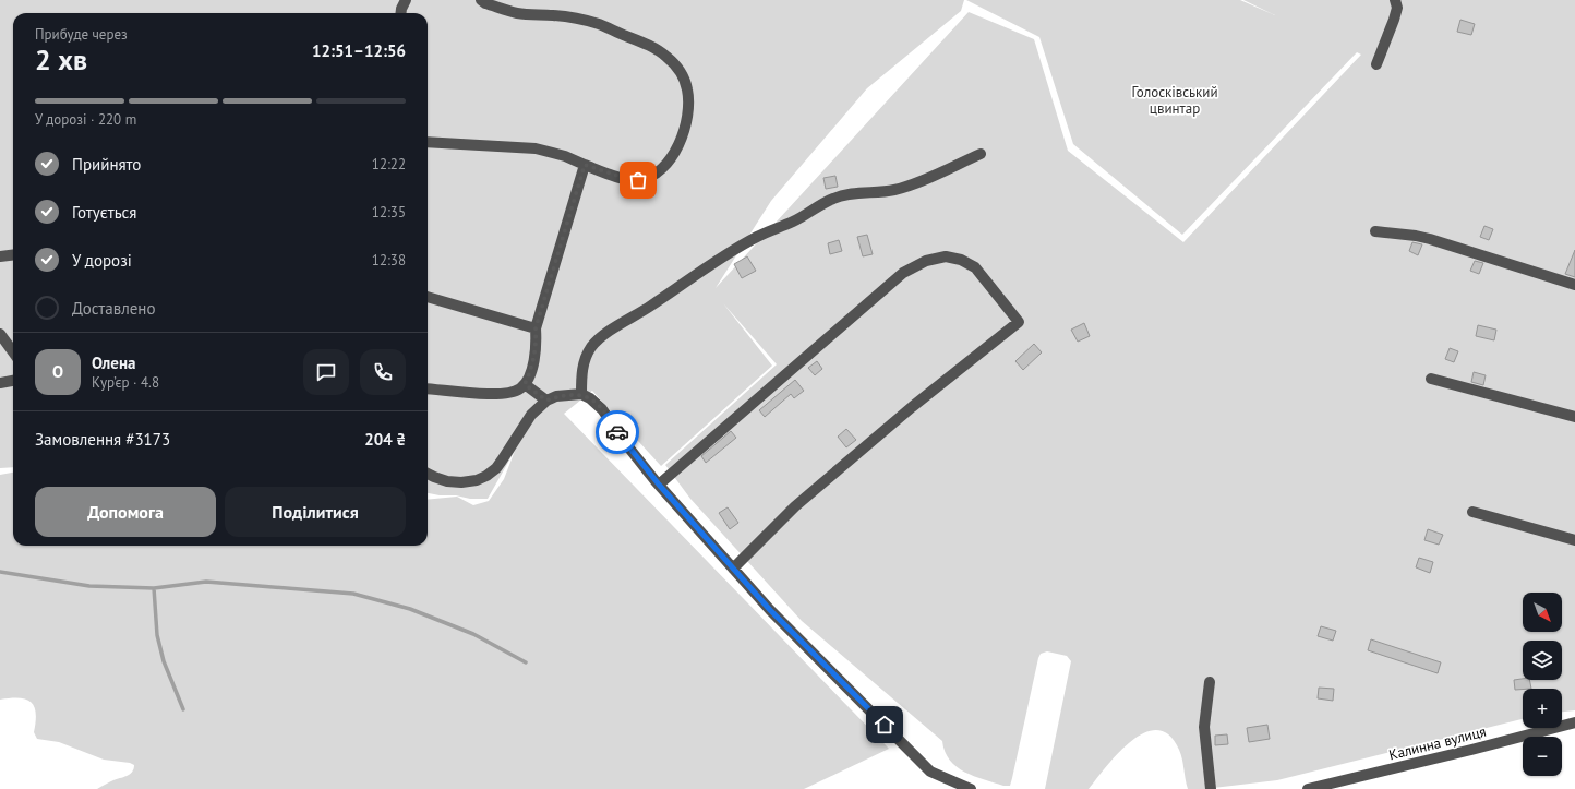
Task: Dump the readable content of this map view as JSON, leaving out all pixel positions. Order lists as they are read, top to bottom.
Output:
{
  "streets": {
    "street": ["Калинна вулиця"]
  },
  "parks": ["Голосківський цвинтар"],
  "north": "bottom right",
  "page": {
    "heading": ["2 хв", "Прибуде через", "12:51–12:56"],
    "panel": [
      "Олена",
      "Кур’єр · 4.8",
      "Замовлення #3173",
      "204 ₴"
    ],
    "bar": "У дорозі · 220 m",
    "list": [
      ["Прийнято", "12:22"],
      ["Готується", "12:35"],
      ["У дорозі", "12:38"],
      "Доставлено"
    ],
    "round": "О",
    "buttons": ["Допомога", "Поділитися"],
    "map_buttons": ["+", "−"]
  }
}
